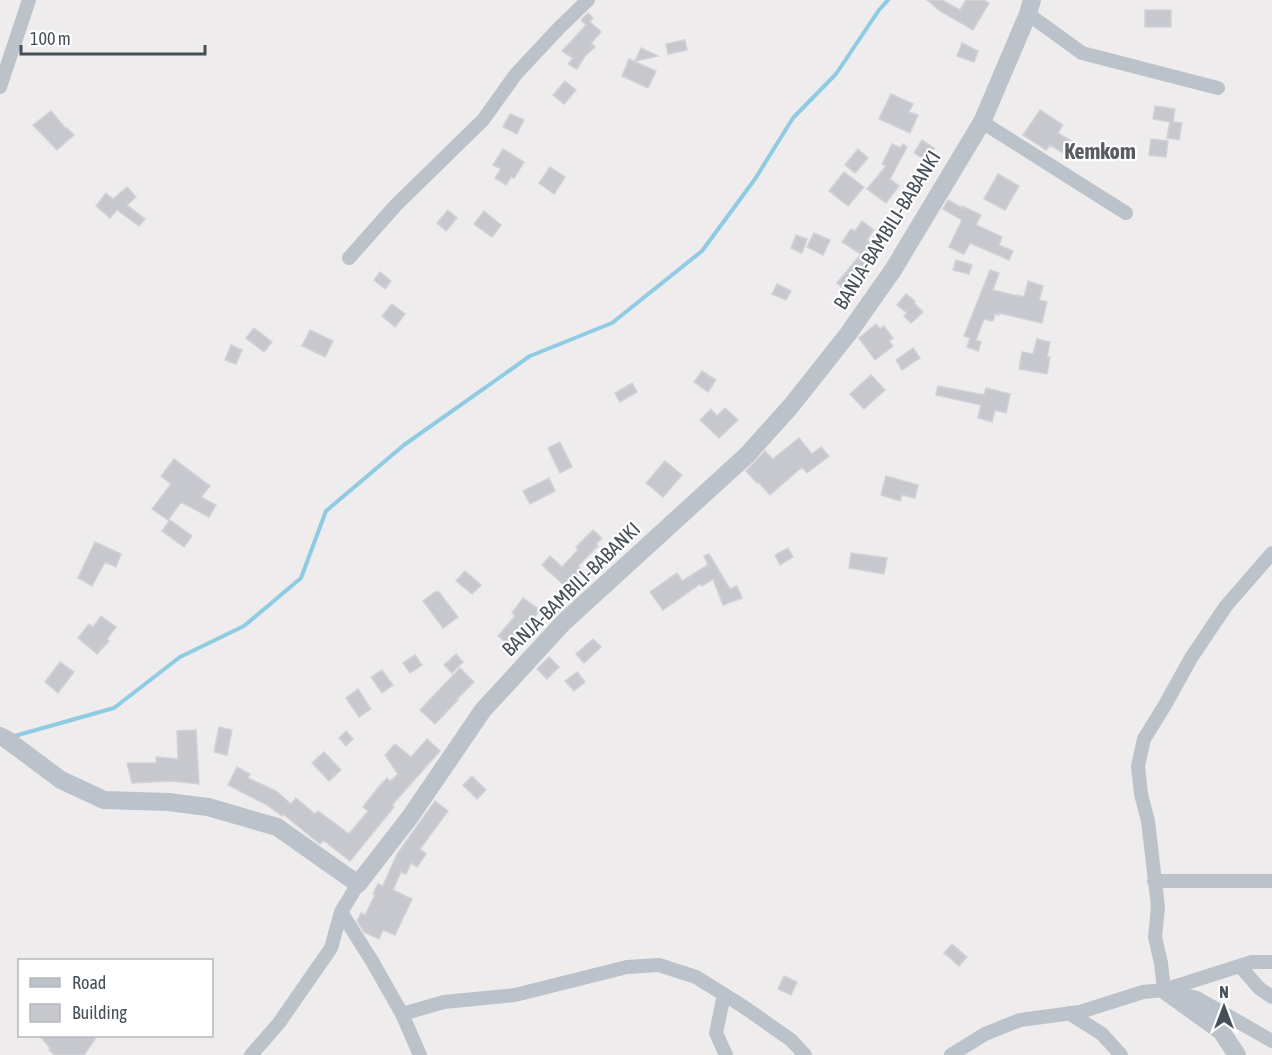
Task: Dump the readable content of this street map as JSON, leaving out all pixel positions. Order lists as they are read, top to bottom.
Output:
{
  "streets": {
    "street": ["BANJA-BAMBILI-BABANKI"]
  },
  "districts": ["Kemkom"],
  "legend": ["Road", "Building"],
  "scale_bar": "100 m",
  "north": "top"
}
